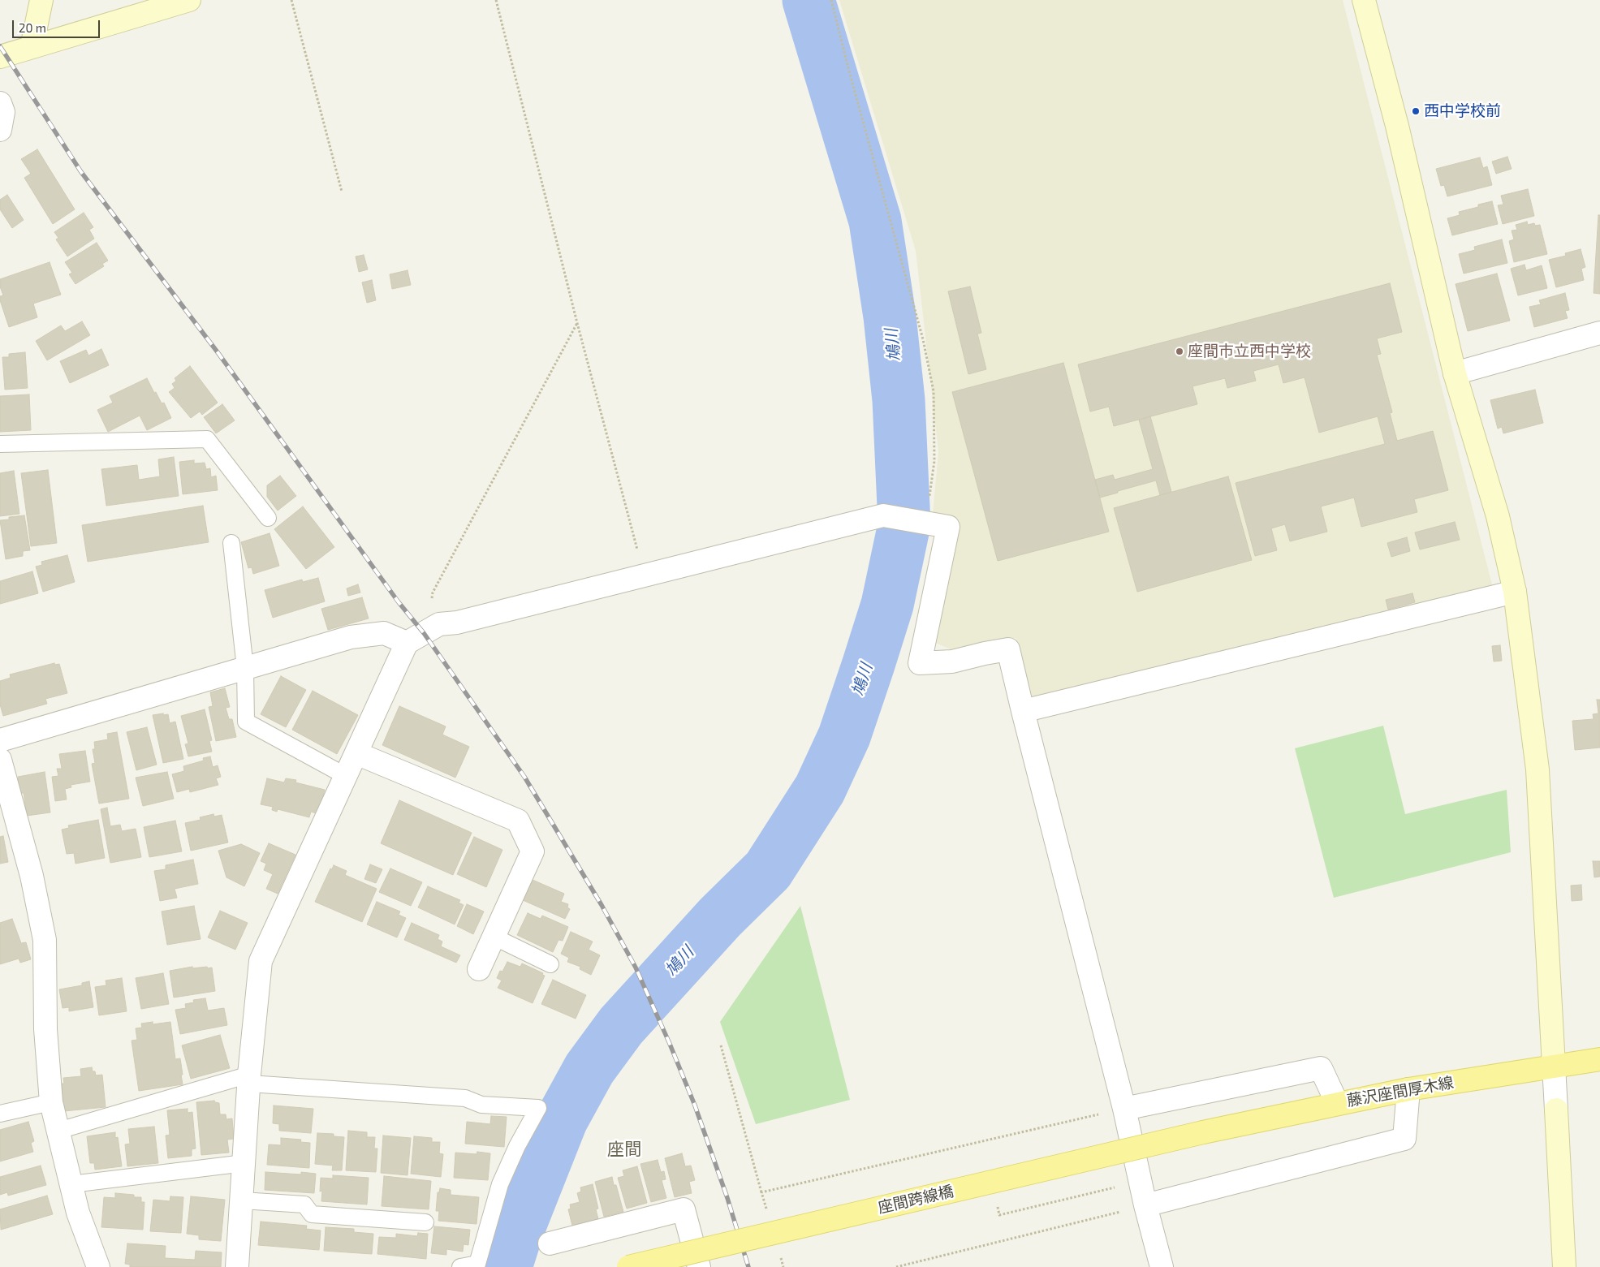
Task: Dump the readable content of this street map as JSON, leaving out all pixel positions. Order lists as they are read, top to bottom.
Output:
{
  "streets": {
    "main road": ["藤沢座間厚木線", "座間跨線橋"]
  },
  "crossings": [
    ["藤沢座間厚木線", "座間跨線橋"]
  ],
  "districts": ["座間"],
  "water": ["鳩川"],
  "places": ["西中学校前", "座間市立西中学校"],
  "scale_bar": "20 m"
}
